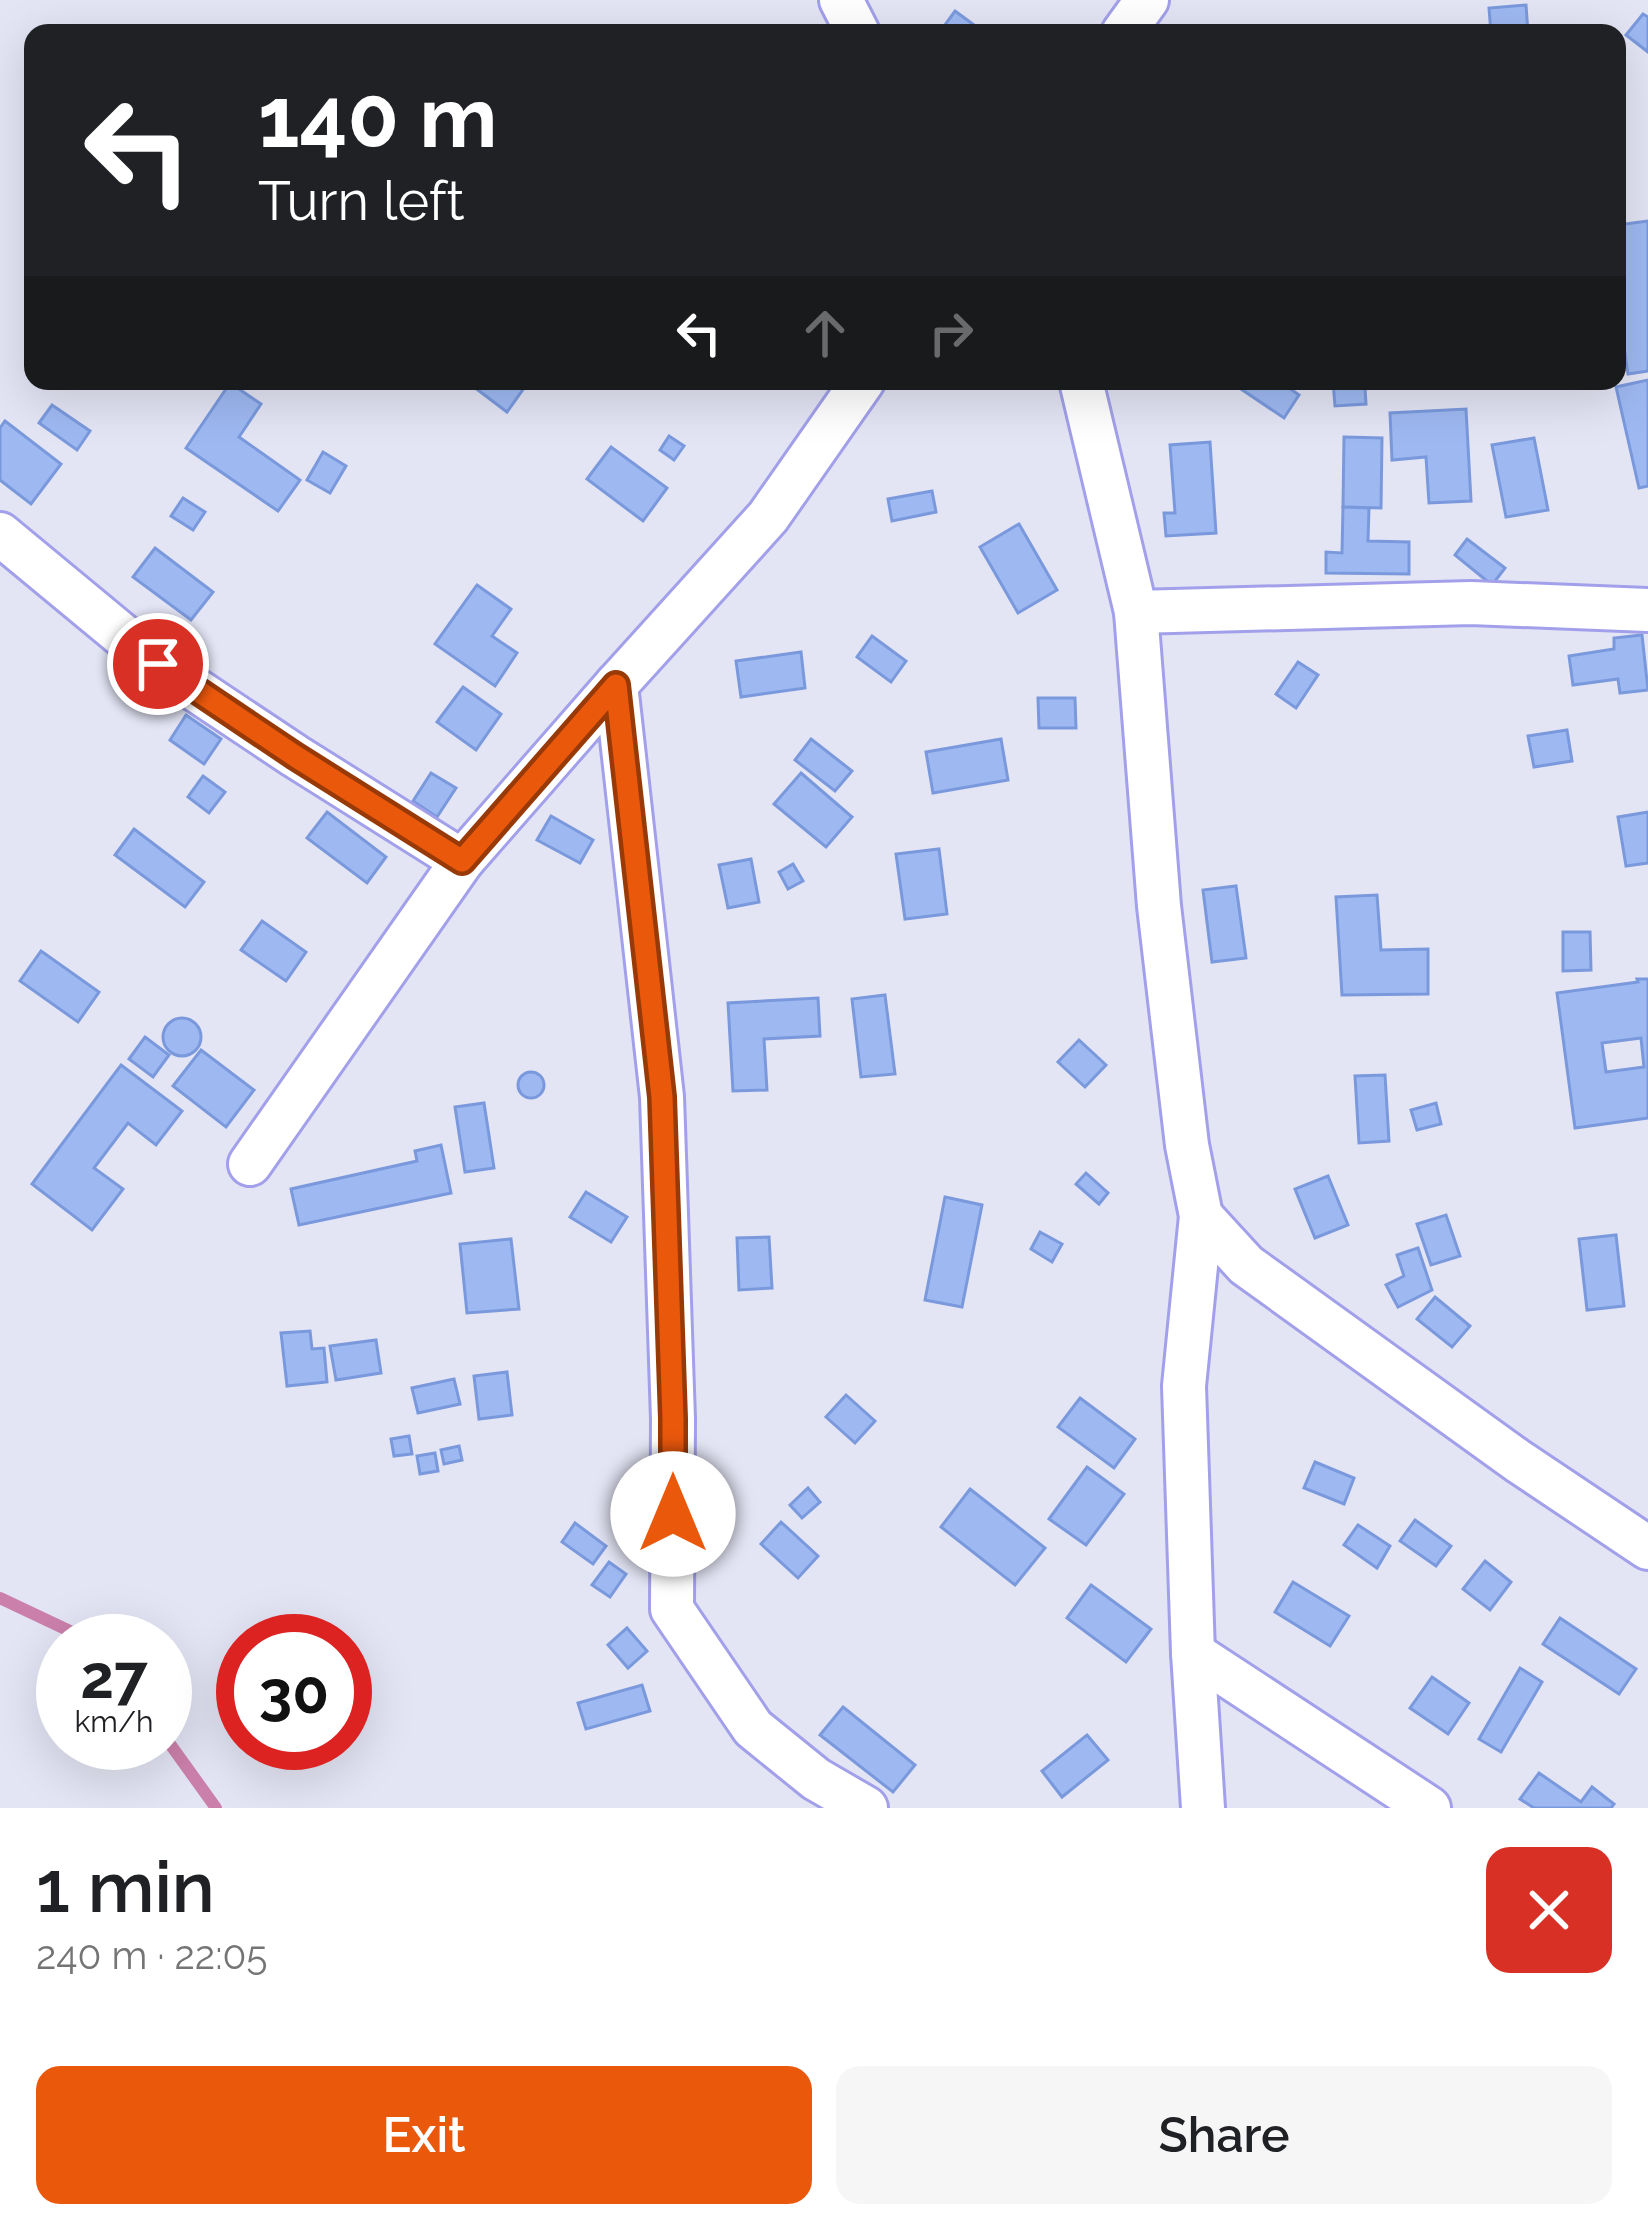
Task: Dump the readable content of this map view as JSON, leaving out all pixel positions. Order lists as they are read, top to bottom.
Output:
{
  "page": {
    "turn": ["140 m", "Turn left"],
    "speed": "27 km/h",
    "limit": "30",
    "heading": ["1 min", "240 m · 22:05"],
    "buttons": ["Exit", "Share"]
  }
}
